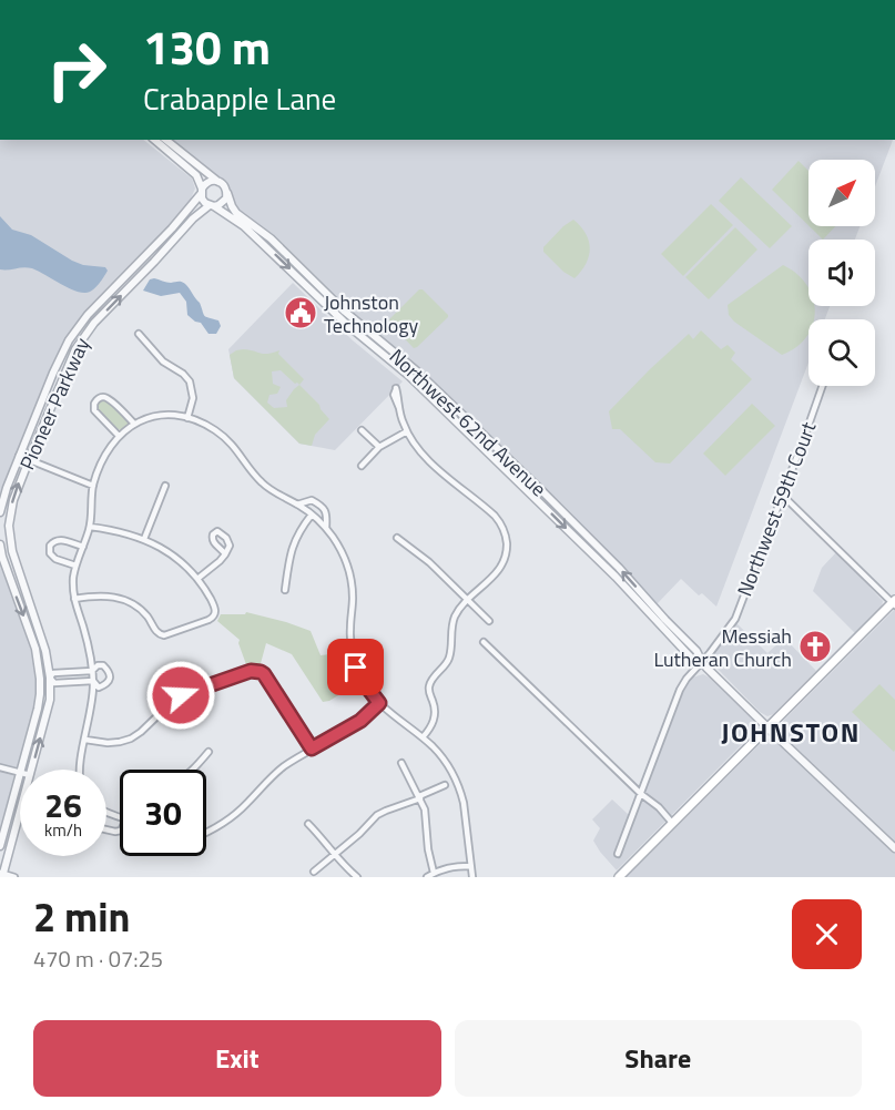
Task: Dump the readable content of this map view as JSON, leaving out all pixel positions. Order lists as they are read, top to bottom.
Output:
{
  "streets": {
    "street": ["Pioneer Parkway", "Northwest 62nd Avenue", "Northwest 59th Court"]
  },
  "crossings": [
    ["Pioneer Parkway", "Northwest 62nd Avenue"],
    ["Northwest 62nd Avenue", "Northwest 59th Court"]
  ],
  "districts": ["JOHNSTON"],
  "places": {
    "public building": ["Johnston Technology"],
    "church": ["Messiah Lutheran Church"]
  },
  "north": "top right",
  "page": {
    "turn": ["130 m", "Crabapple Lane"],
    "speed": "26 km/h",
    "limit": "30",
    "heading": ["2 min", "470 m · 07:25"],
    "buttons": ["Exit", "Share"]
  }
}
